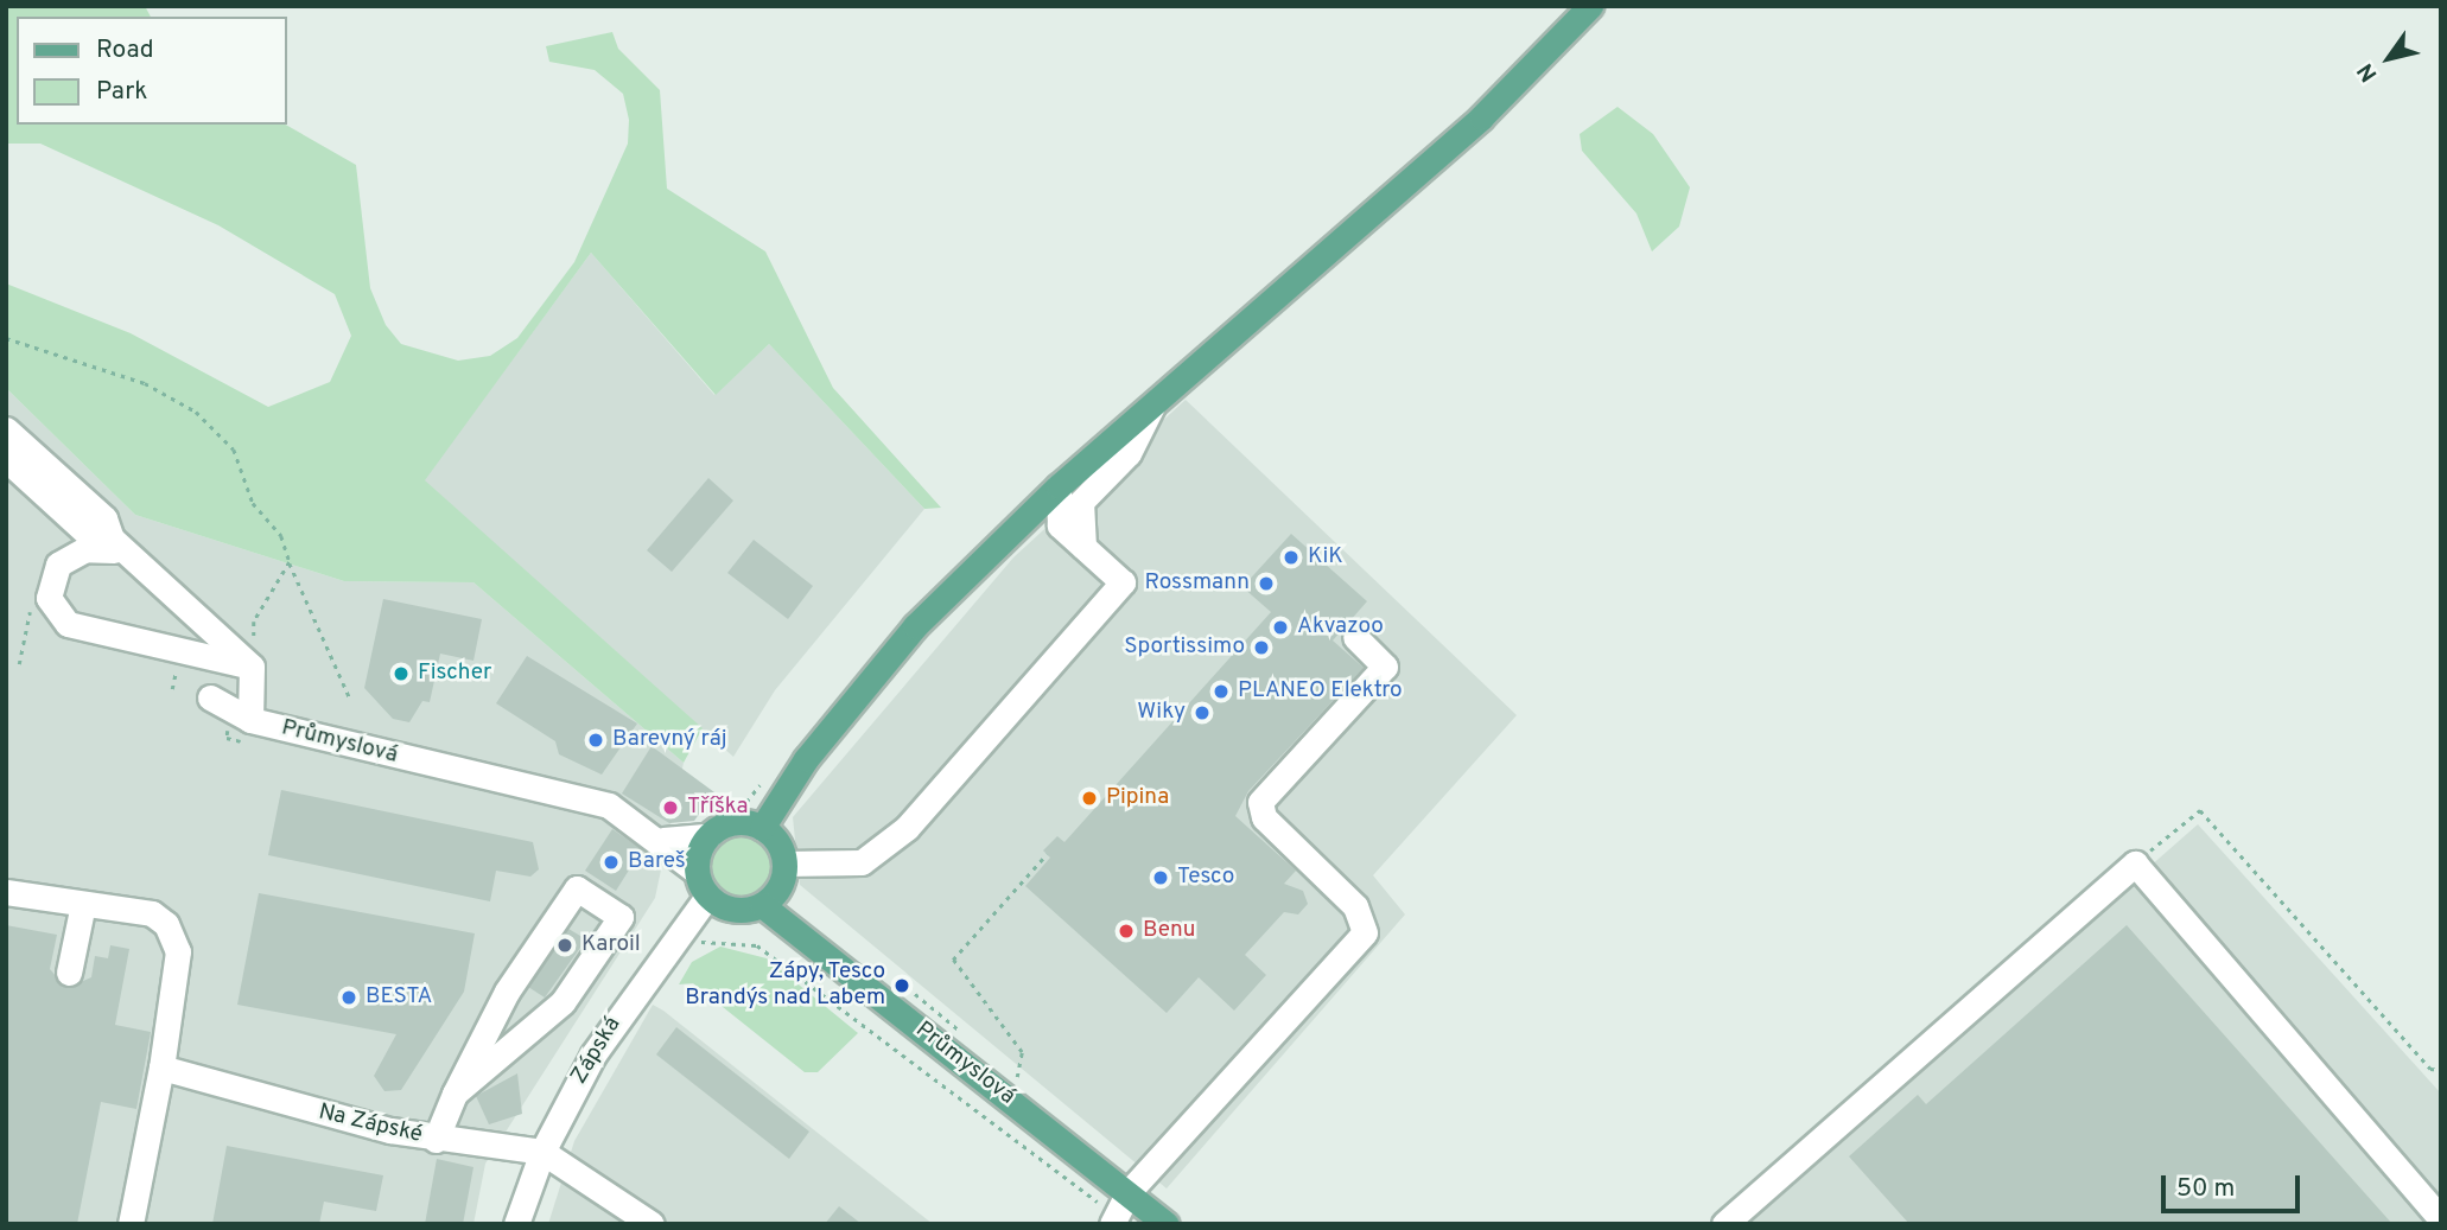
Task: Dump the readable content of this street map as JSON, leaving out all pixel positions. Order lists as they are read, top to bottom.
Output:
{
  "streets": {
    "main road": ["Průmyslová"],
    "street": ["Zápská", "Na Zápské"]
  },
  "crossings": [
    ["Průmyslová", "Zápská"],
    ["Zápská", "Na Zápské"]
  ],
  "places": [
    "KiK",
    "Rossmann",
    "Akvazoo",
    "Sportissimo",
    "Fischer",
    "PLANEO Elektro",
    "Wiky",
    "Barevný ráj",
    "Pipina",
    "Tříška",
    "Bareš",
    "Tesco",
    "Benu",
    "Karoil",
    "Zápy, Tesco Brandýs nad Labem",
    "BESTA"
  ],
  "legend": ["Road", "Park"],
  "scale_bar": "50 m",
  "north": "bottom left"
}
